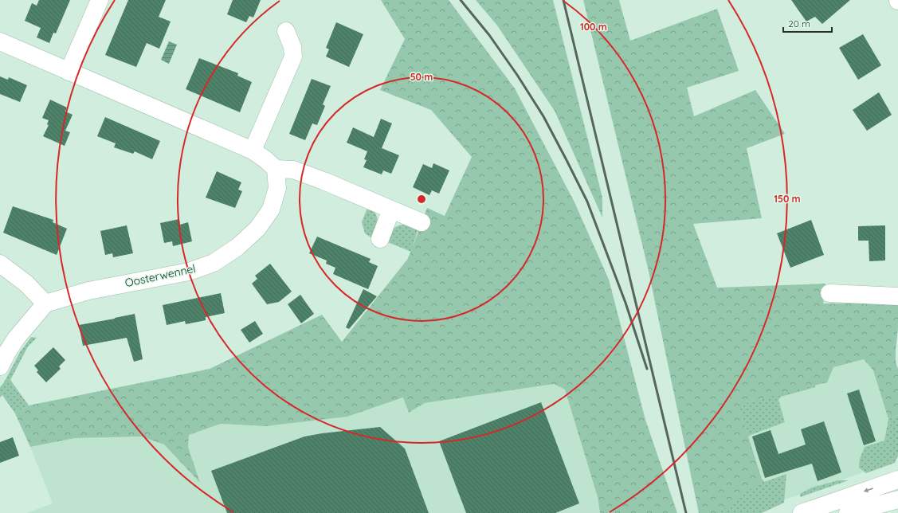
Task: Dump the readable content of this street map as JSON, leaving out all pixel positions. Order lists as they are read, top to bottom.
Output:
{
  "streets": {
    "street": ["Oosterwennel"]
  },
  "scale_bar": "20 m",
  "rings": ["100 m", "50 m", "150 m"]
}
